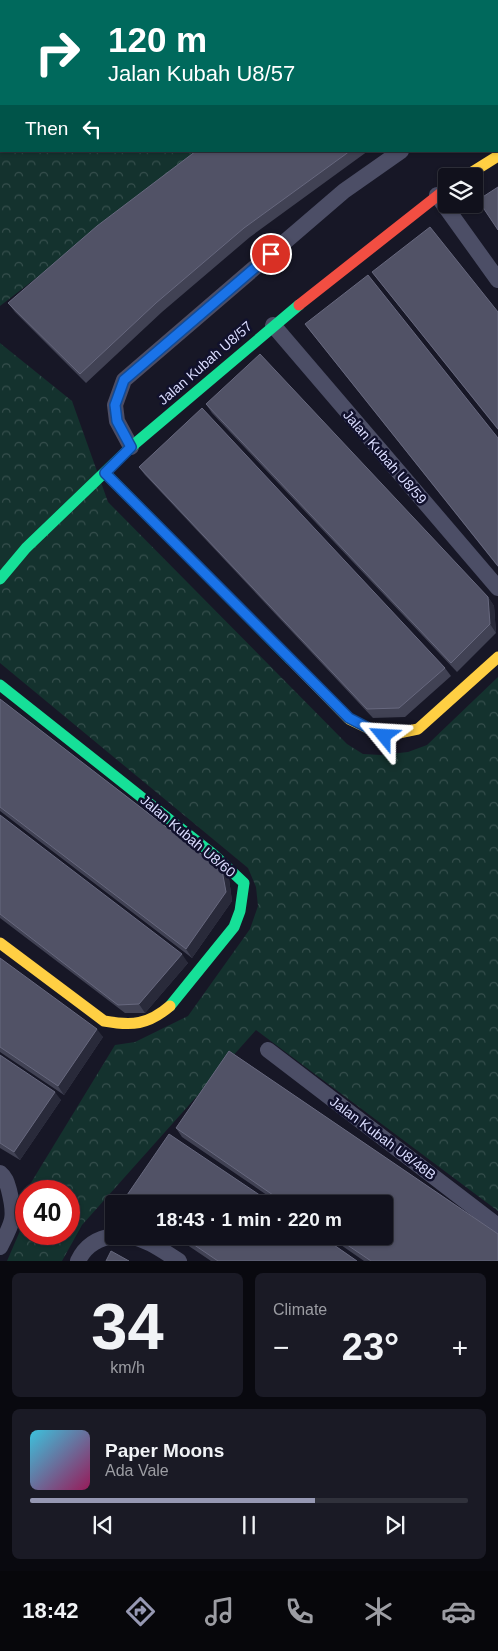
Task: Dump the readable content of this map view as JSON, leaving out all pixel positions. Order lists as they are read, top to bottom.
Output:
{
  "streets": {
    "street": [
      "Jalan Kubah U8/57",
      "Jalan Kubah U8/59",
      "Jalan Kubah U8/60",
      "Jalan Kubah U8/48B"
    ]
  },
  "crossings": [
    ["Jalan Kubah U8/57", "Jalan Kubah U8/59"]
  ],
  "page": {
    "turn": ["120 m", "Jalan Kubah U8/57"],
    "then": "Then",
    "limit": "40",
    "trip": "18:43 · 1 min · 220 m",
    "tile": [
      ["34", "km/h"],
      "Climate"
    ],
    "heat": ["−", "23°", "+"],
    "song": ["Paper Moons", "Ada Vale"],
    "tabs": "18:42"
  }
}
